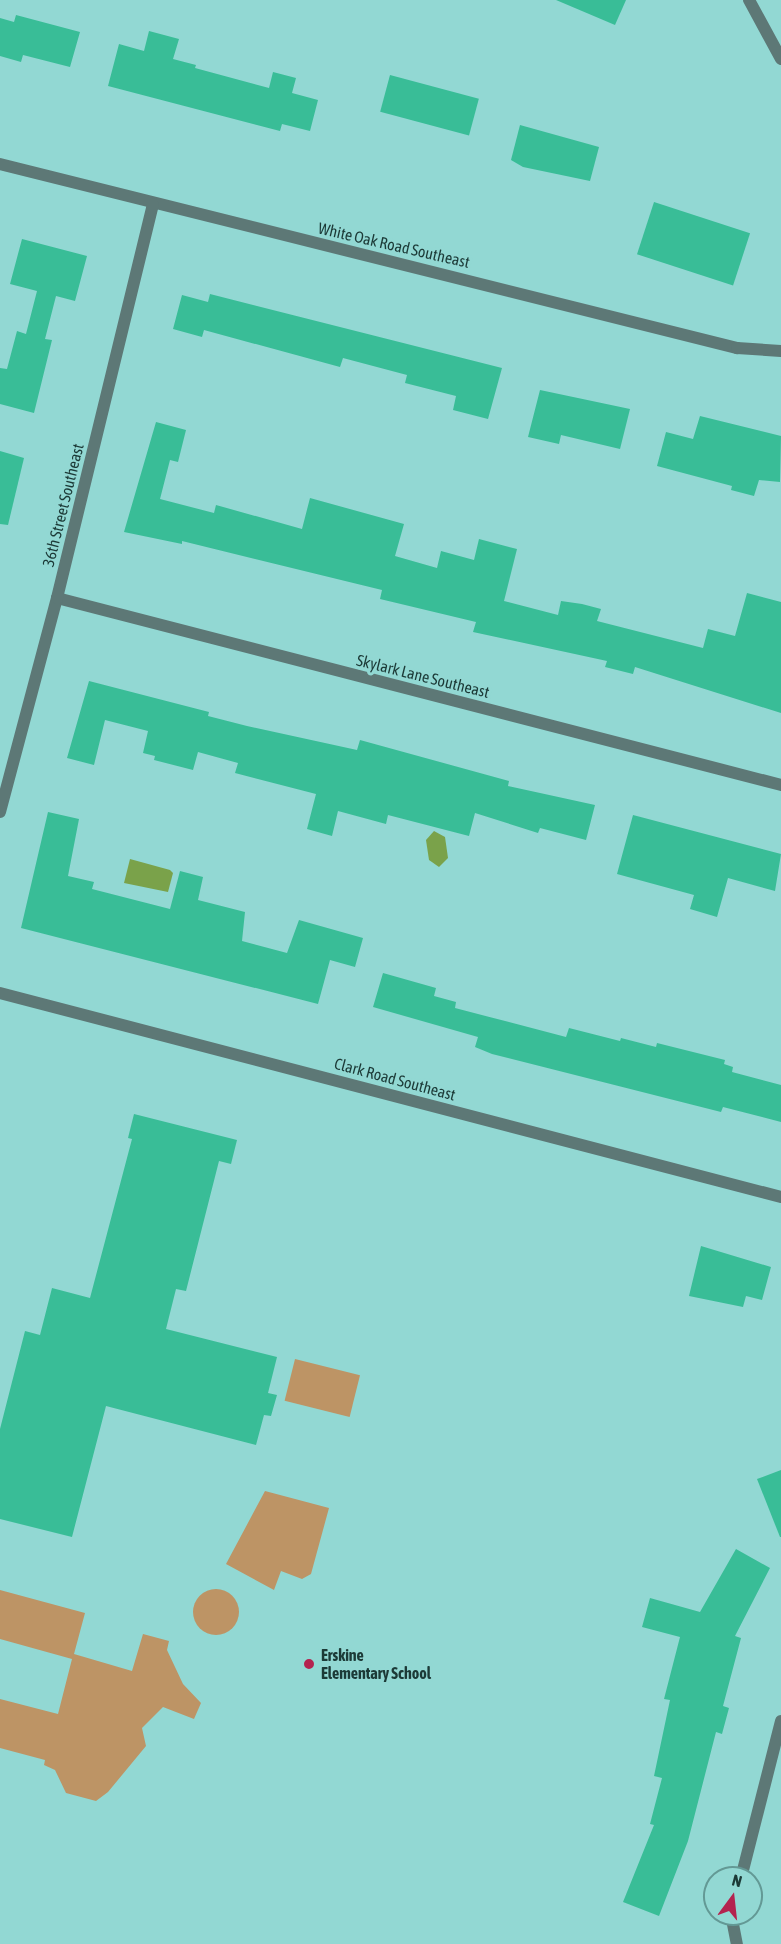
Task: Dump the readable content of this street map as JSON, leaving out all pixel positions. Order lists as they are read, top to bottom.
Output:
{
  "streets": {
    "street": [
      "White Oak Road Southeast",
      "36th Street Southeast",
      "Skylark Lane Southeast",
      "Clark Road Southeast"
    ]
  },
  "crossings": [
    ["White Oak Road Southeast", "36th Street Southeast"],
    ["36th Street Southeast", "Skylark Lane Southeast"]
  ],
  "places": ["Erskine Elementary School"],
  "north": "top"
}
